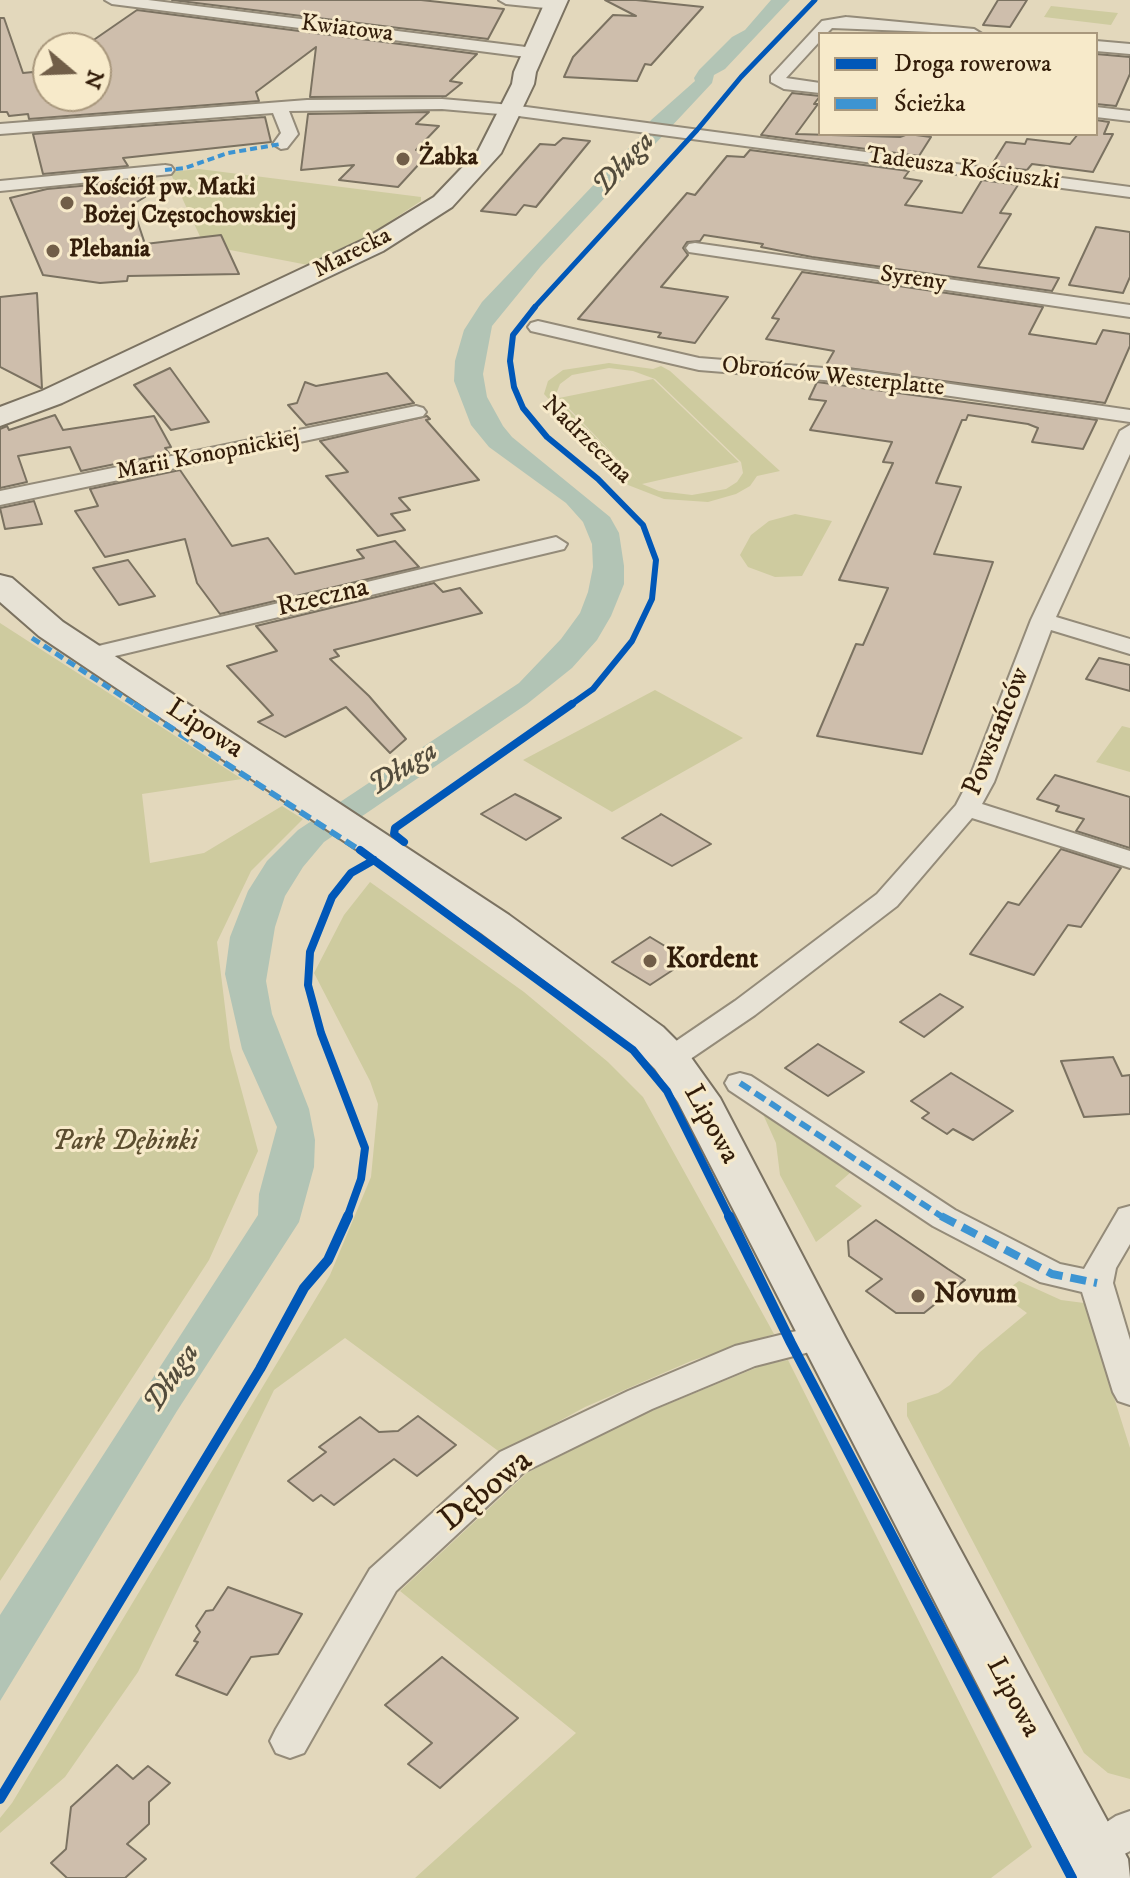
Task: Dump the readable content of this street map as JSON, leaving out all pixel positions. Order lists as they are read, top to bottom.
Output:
{
  "streets": {
    "street": [
      "Kwiatowa",
      "Tadeusza Kościuszki",
      "Marecka",
      "Syreny",
      "Obrońców Westerplatte",
      "Marii Konopnickiej",
      "Rzeczna",
      "Lipowa",
      "Powstańców",
      "Dębowa"
    ],
    "cycle path": ["Nadrzeczna"]
  },
  "crossings": [
    ["Kwiatowa", "Marecka"],
    ["Tadeusza Kościuszki", "Marecka"],
    ["Rzeczna", "Lipowa"],
    ["Lipowa", "Powstańców"],
    ["Lipowa", "Dębowa"]
  ],
  "water": ["Długa"],
  "parks": ["Park Dębinki"],
  "places": [
    "Żabka",
    "Kościół pw. Matki Bożej Częstochowskiej",
    "Plebania",
    "Kordent",
    "Novum"
  ],
  "legend": ["Droga rowerowa", "Ścieżka"],
  "north": "right"
}
